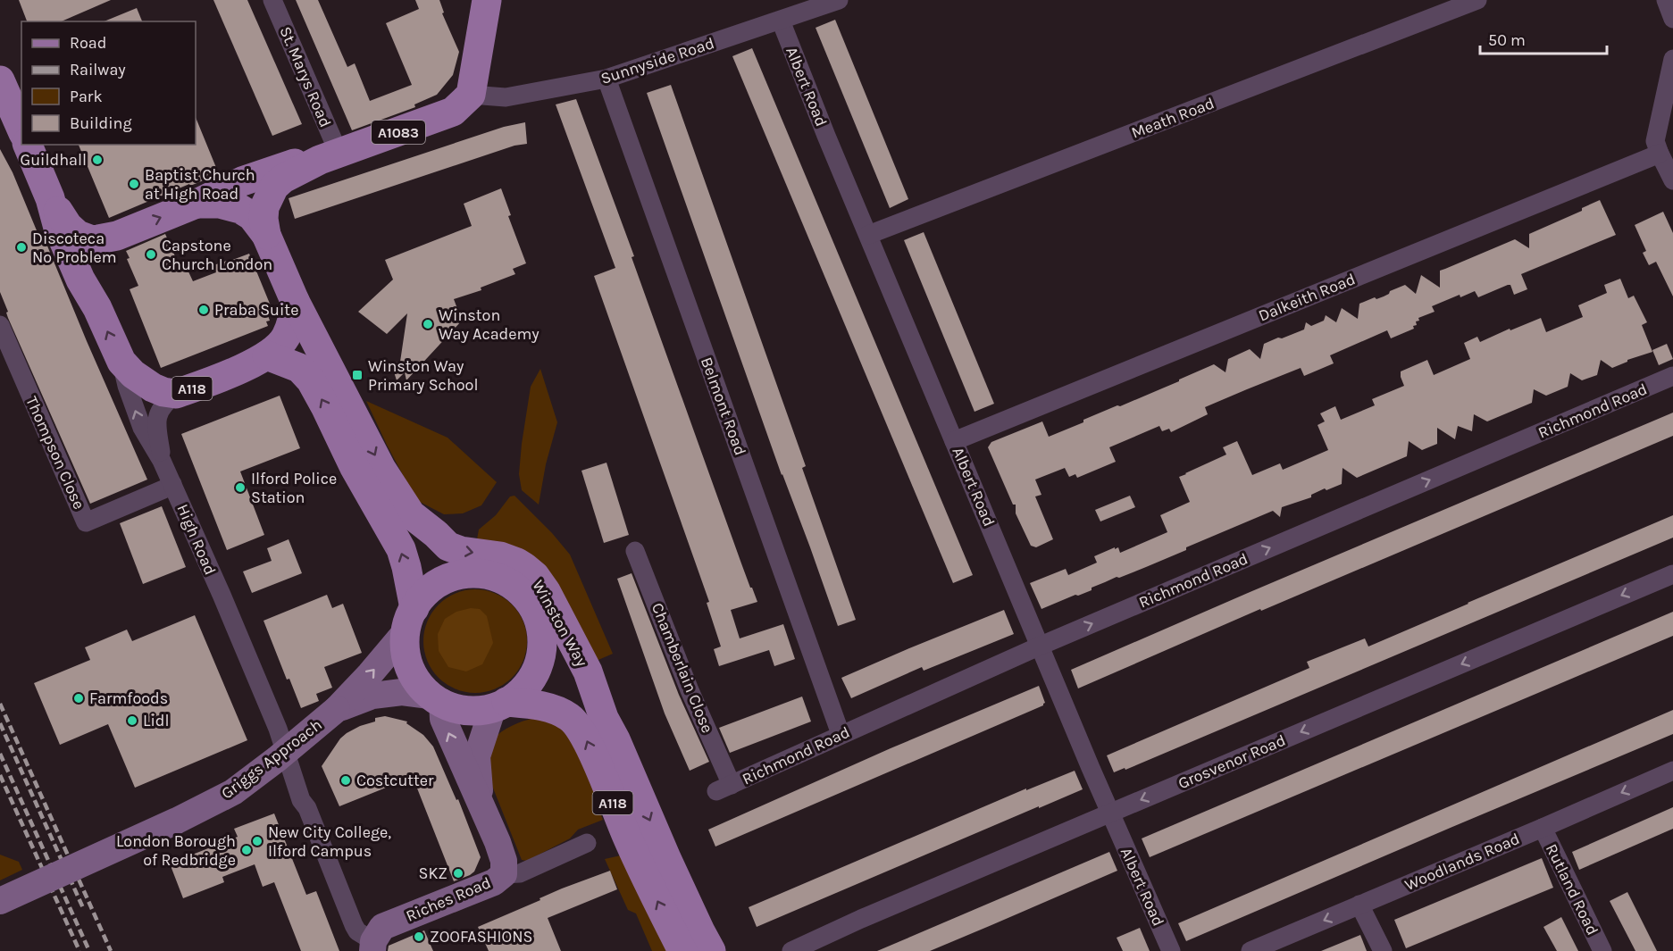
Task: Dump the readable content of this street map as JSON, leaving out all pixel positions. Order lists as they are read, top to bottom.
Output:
{
  "streets": {
    "main road": [
      "A1083",
      "A118",
      "High Road",
      "Winston Way"
    ],
    "street": [
      "Sunnyside Road",
      "St. Marys Road",
      "Albert Road",
      "Meath Road",
      "Dalkeith Road",
      "Belmont Road",
      "Richmond Road",
      "Thompson Close",
      "Chamberlain Close",
      "Griggs Approach",
      "Grosvenor Road",
      "Woodlands Road",
      "Rutland Road",
      "Riches Road"
    ]
  },
  "crossings": [
    ["Sunnyside Road", "Albert Road"],
    ["Sunnyside Road", "A1083"],
    ["Sunnyside Road", "Belmont Road"],
    ["St. Marys Road", "A1083"],
    ["Albert Road", "Meath Road"],
    ["Albert Road", "Dalkeith Road"],
    ["Albert Road", "Richmond Road"],
    ["Albert Road", "Grosvenor Road"],
    ["A1083", "A118"],
    ["A118", "High Road"],
    ["A118", "Winston Way"],
    ["A118", "Griggs Approach"],
    ["A118", "Riches Road"],
    ["Belmont Road", "Richmond Road"],
    ["Richmond Road", "Chamberlain Close"],
    ["Thompson Close", "High Road"],
    ["High Road", "Riches Road"],
    ["Griggs Approach", "Riches Road"],
    ["Woodlands Road", "Rutland Road"]
  ],
  "one_way": ["Richmond Road", "Grosvenor Road", "Woodlands Road"],
  "places": {
    "other": [
      "Guildhall",
      "Baptist Church at High Road",
      "Discoteca No Problem",
      "Capstone Church London",
      "Praba Suite",
      "Winston Way Academy",
      "Ilford Police Station",
      "Farmfoods",
      "Lidl",
      "Costcutter",
      "New City College, Ilford Campus",
      "London Borough of Redbridge",
      "SKZ",
      "ZOOFASHIONS"
    ],
    "transit": ["Winston Way Primary School"]
  },
  "legend": [
    "Road",
    "Railway",
    "Park",
    "Building"
  ],
  "scale_bar": "50 m"
}
